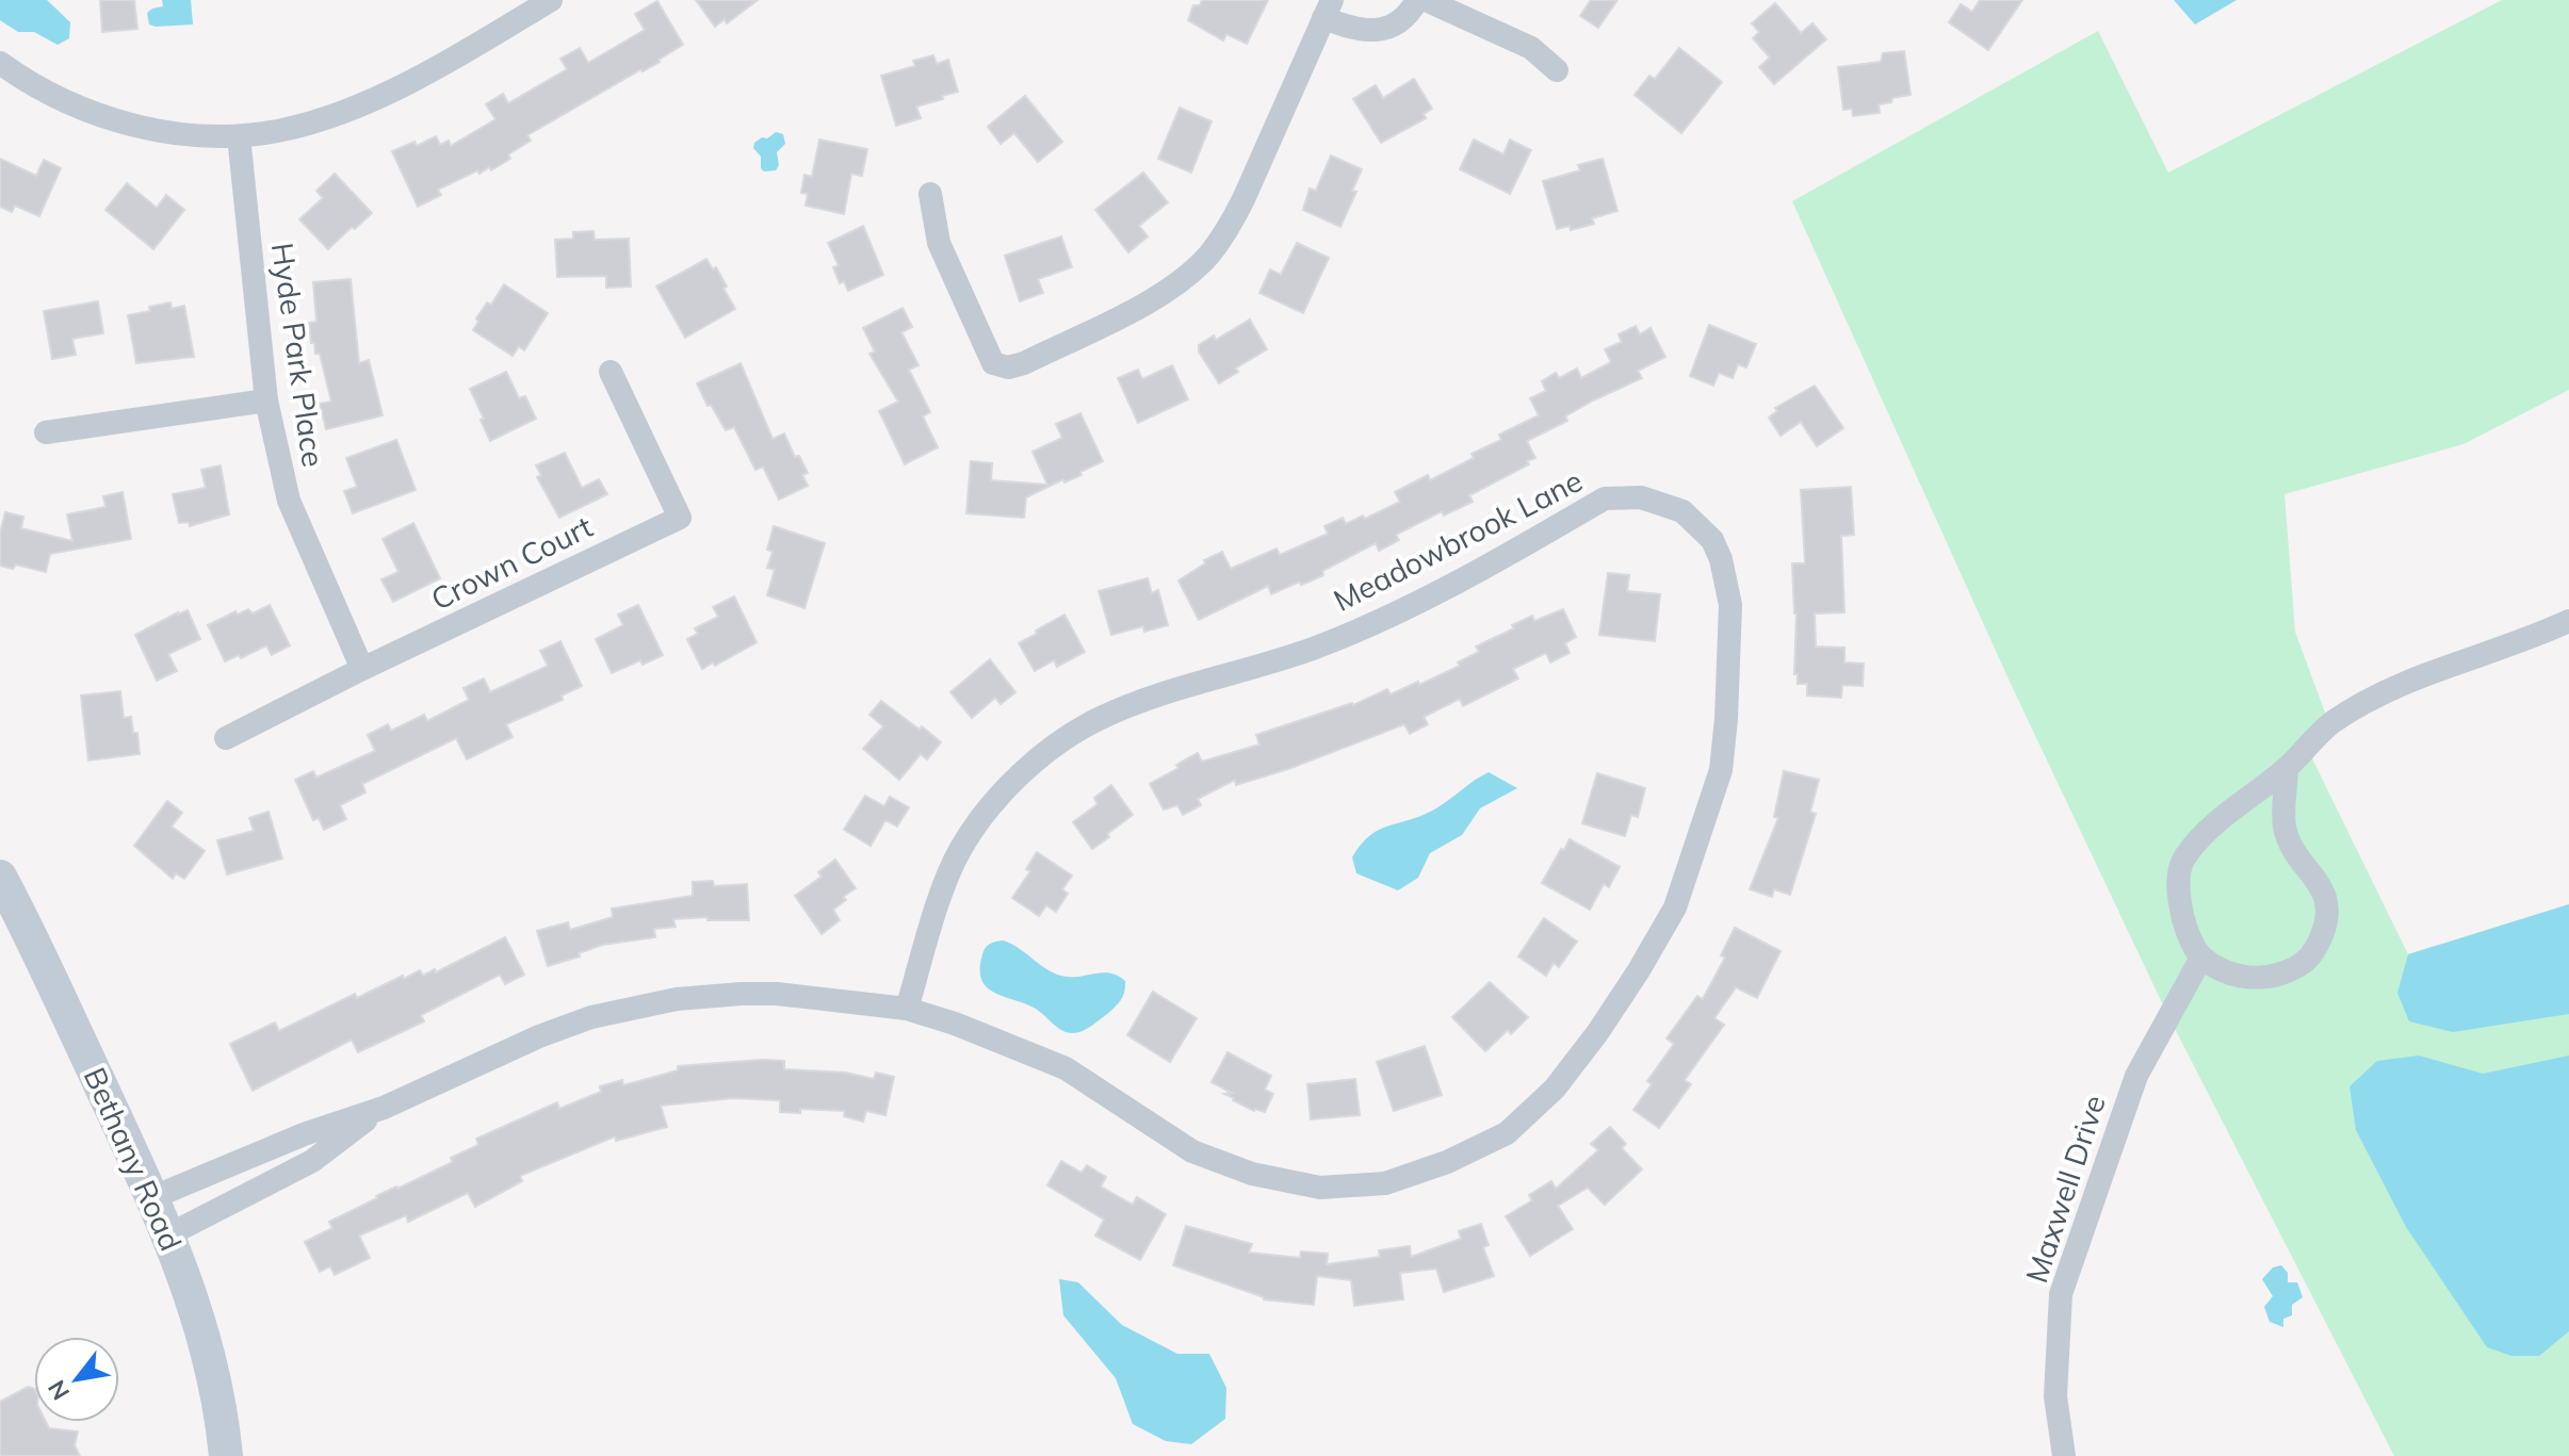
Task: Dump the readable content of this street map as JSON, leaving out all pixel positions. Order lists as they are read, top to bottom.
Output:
{
  "streets": {
    "main road": ["Bethany Road"],
    "street": [
      "Hyde Park Place",
      "Meadowbrook Lane",
      "Crown Court",
      "Maxwell Drive"
    ]
  },
  "crossings": [
    ["Hyde Park Place", "Crown Court"],
    ["Meadowbrook Lane", "Bethany Road"]
  ],
  "north": "bottom left"
}
